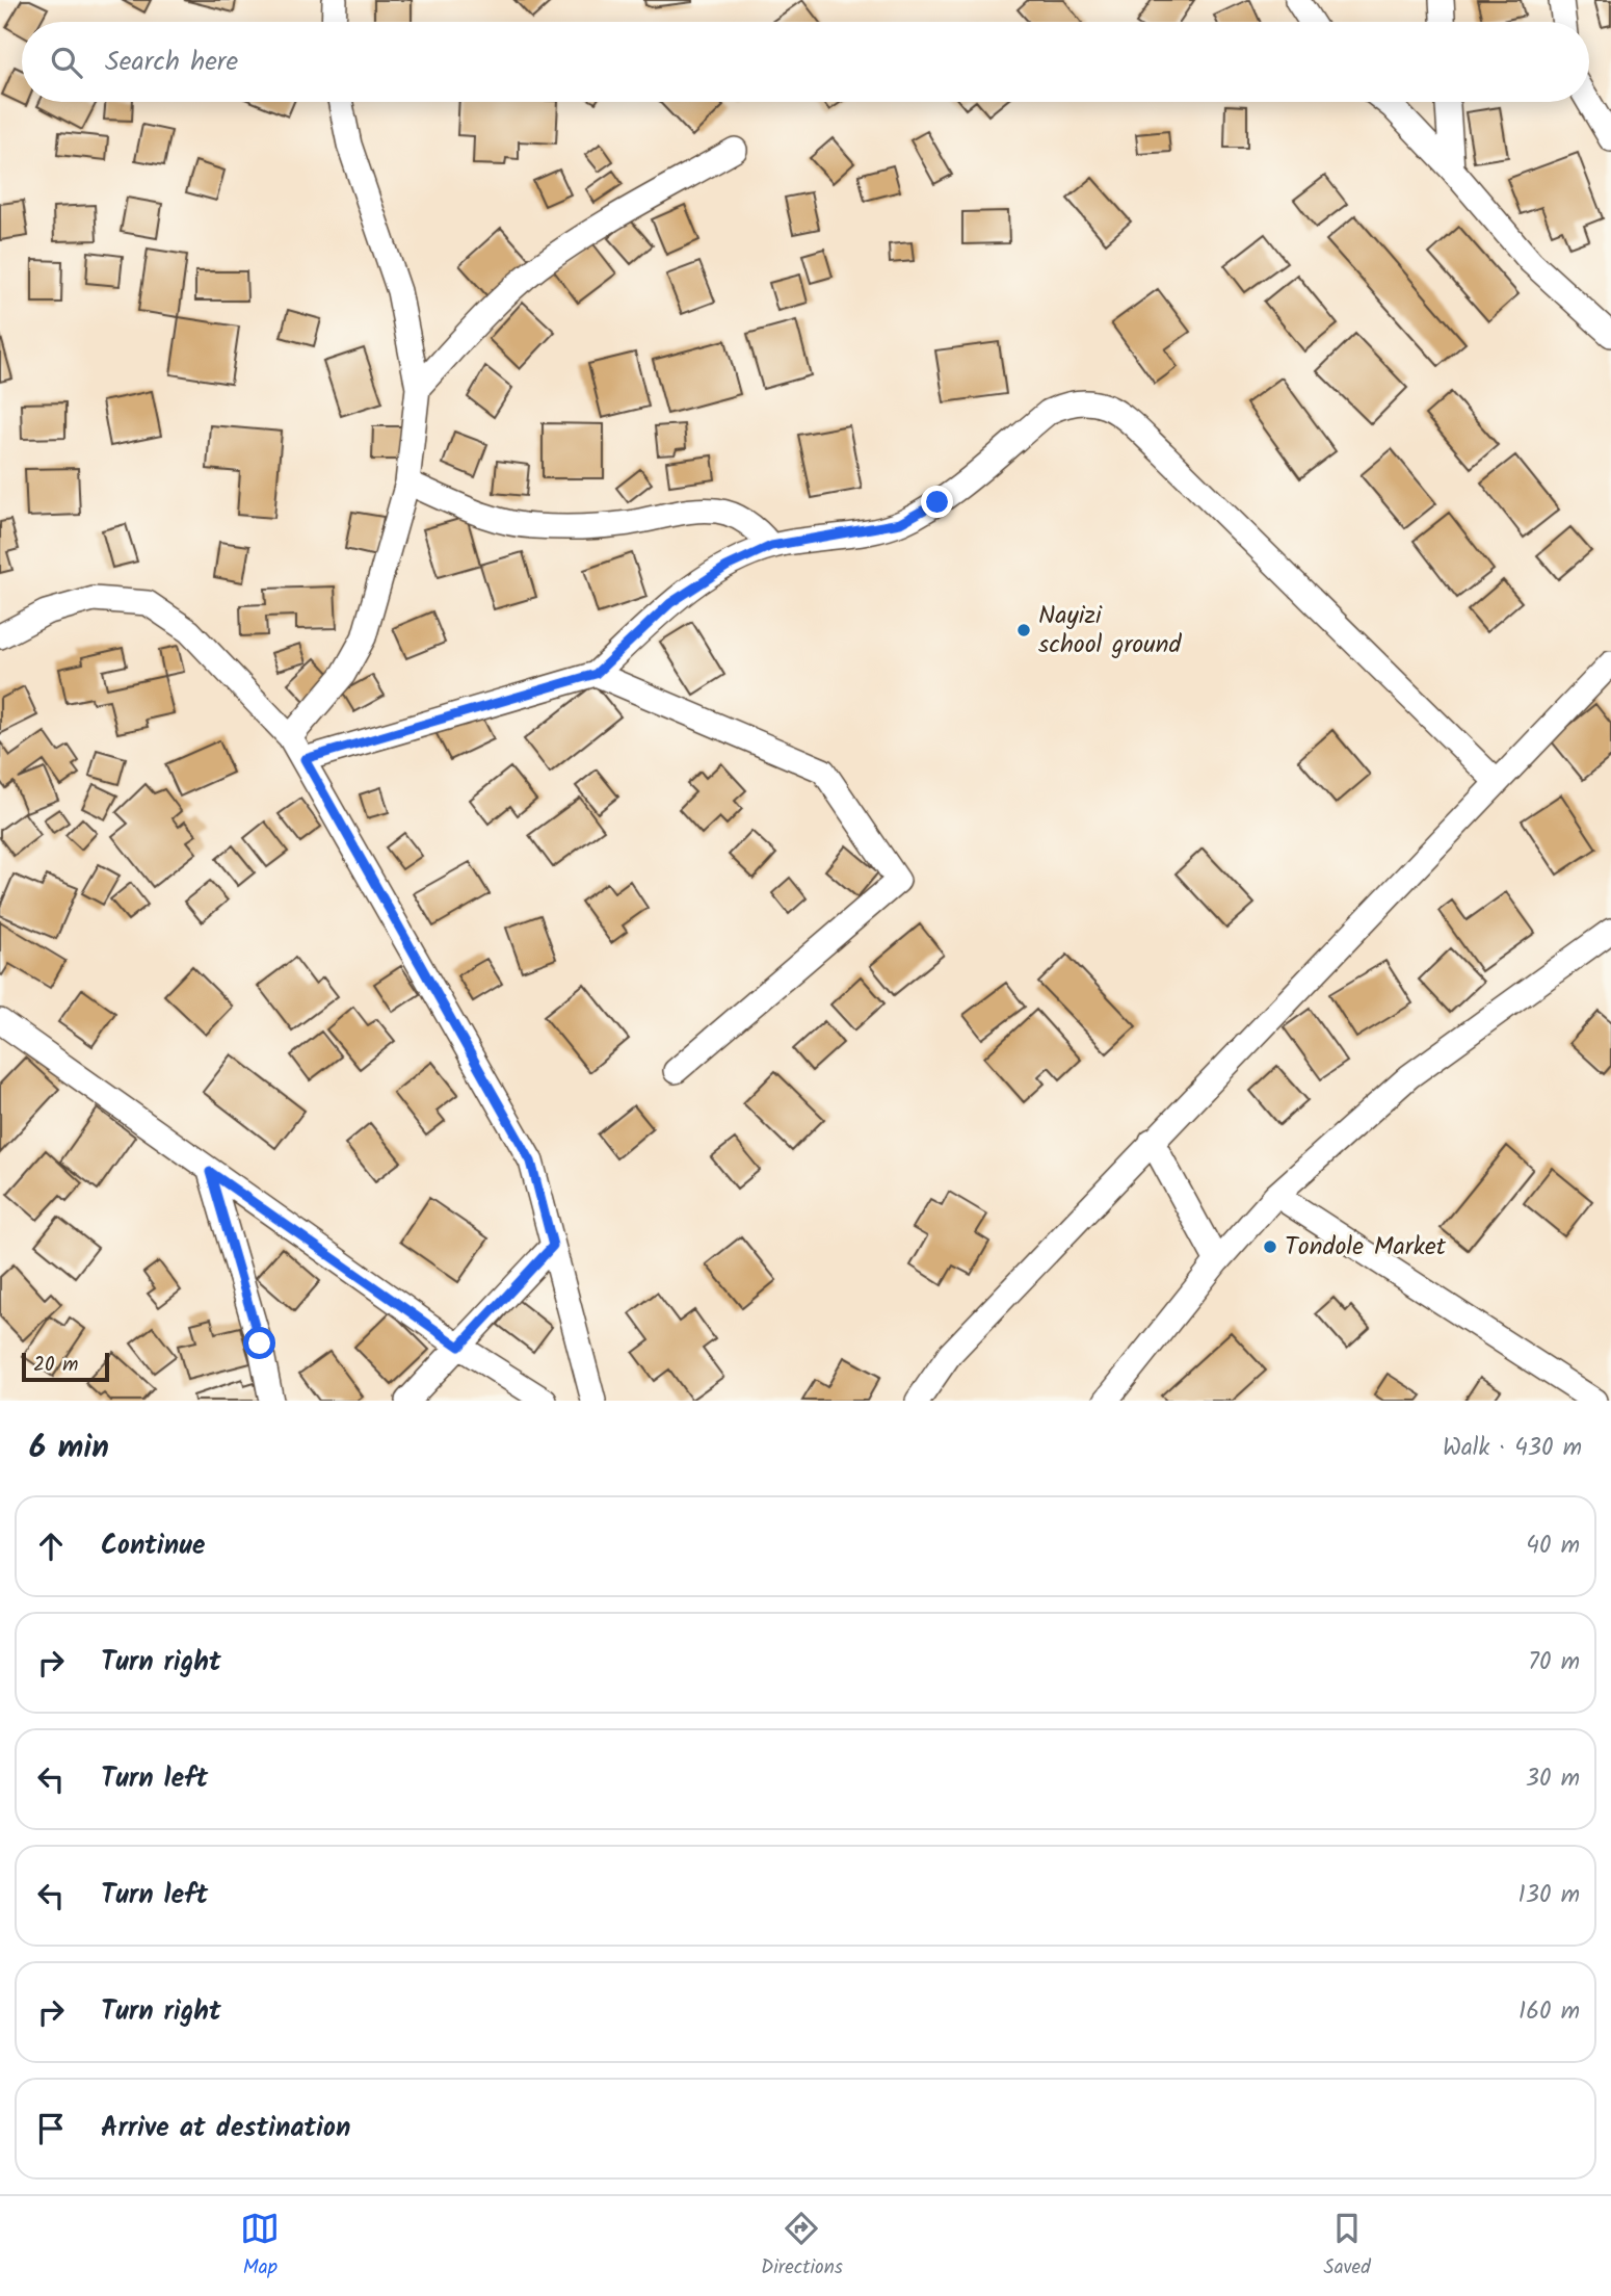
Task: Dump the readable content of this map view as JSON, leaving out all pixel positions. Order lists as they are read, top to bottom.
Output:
{
  "places": ["Nayizi school ground", "Tondole Market"],
  "scale_bar": "20 m",
  "page": {
    "search": "Search here",
    "scale": "20 m",
    "heading": ["6 min", "Walk · 430 m"],
    "list": [
      ["Continue", "40 m"],
      ["Turn right", "70 m"],
      ["Turn left", "30 m"],
      ["Turn left", "130 m"],
      ["Turn right", "160 m"],
      "Arrive at destination"
    ],
    "nav": ["Map", "Directions", "Saved"]
  }
}
